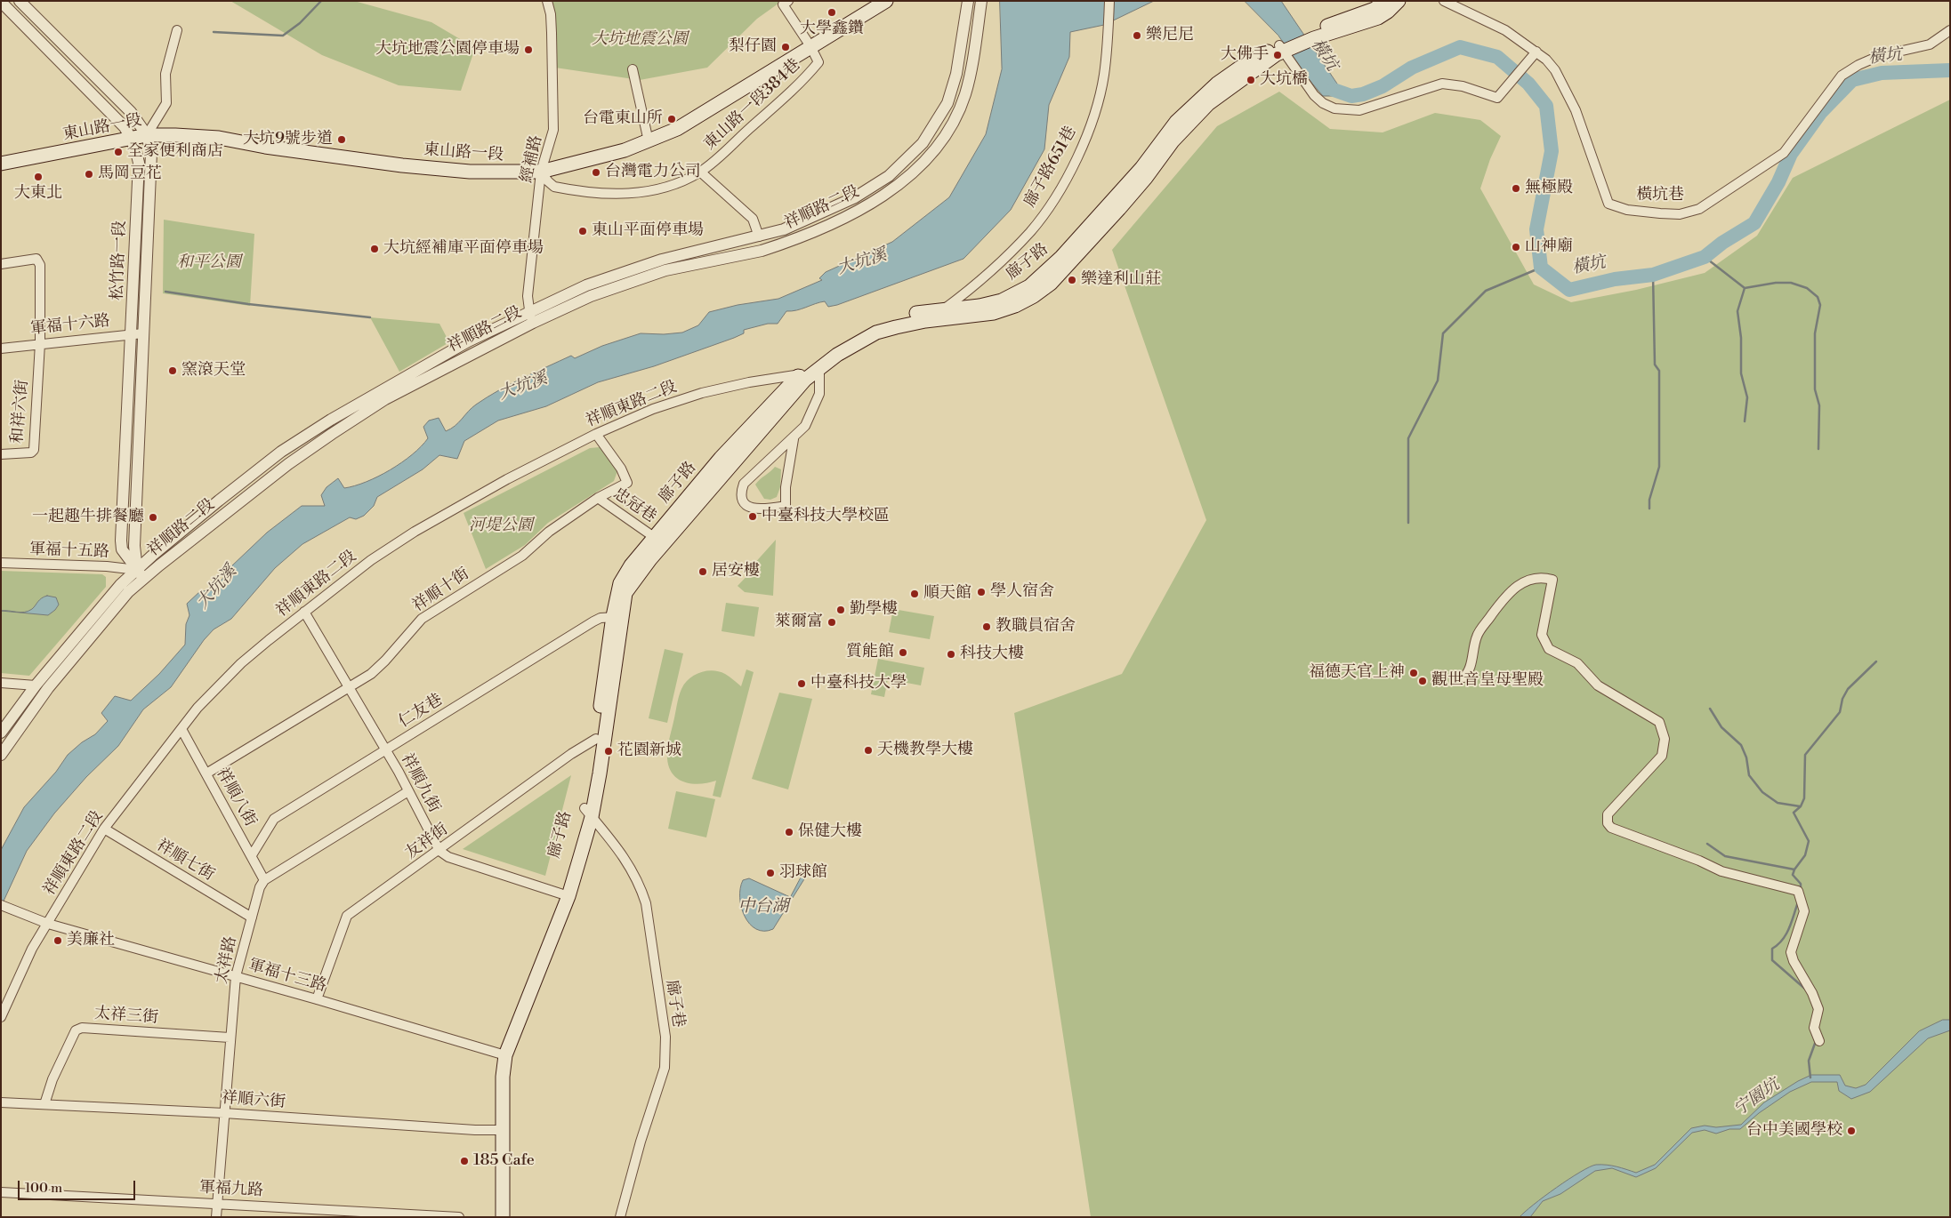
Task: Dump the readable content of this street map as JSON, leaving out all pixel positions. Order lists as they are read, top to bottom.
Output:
{
  "streets": {
    "main road": ["東山路一段", "廍子路"],
    "street": [
      "東山路一段384巷",
      "經補路",
      "廍子路651巷",
      "橫坑巷",
      "祥順路二段",
      "松竹路一段",
      "軍福十六路",
      "祥順東路二段",
      "和祥六街",
      "忠冠巷",
      "軍福十五路",
      "祥順十街",
      "仁友巷",
      "祥順九街",
      "祥順八街",
      "友祥街",
      "祥順七街",
      "太祥路",
      "軍福十三路",
      "廍子巷",
      "太祥三街",
      "祥順六街",
      "軍福九路"
    ]
  },
  "crossings": [
    ["東山路一段384巷", "東山路一段"],
    ["東山路一段384巷", "經補路"],
    ["東山路一段", "經補路"],
    ["東山路一段", "松竹路一段"],
    ["經補路", "祥順路二段"],
    ["廍子路651巷", "廍子路"],
    ["祥順路二段", "松竹路一段"],
    ["祥順路二段", "軍福十五路"],
    ["松竹路一段", "軍福十六路"],
    ["松竹路一段", "軍福十五路"],
    ["廍子路", "祥順東路二段"],
    ["廍子路", "忠冠巷"],
    ["廍子路", "仁友巷"],
    ["廍子路", "友祥街"],
    ["廍子路", "軍福十三路"],
    ["廍子路", "廍子巷"],
    ["廍子路", "祥順六街"],
    ["軍福十六路", "和祥六街"],
    ["祥順東路二段", "祥順十街"],
    ["祥順東路二段", "祥順九街"],
    ["祥順東路二段", "祥順八街"],
    ["祥順東路二段", "祥順七街"],
    ["祥順東路二段", "軍福十三路"],
    ["忠冠巷", "祥順十街"],
    ["祥順十街", "祥順九街"],
    ["祥順十街", "祥順八街"],
    ["仁友巷", "祥順九街"],
    ["仁友巷", "祥順八街"],
    ["祥順九街", "友祥街"],
    ["祥順八街", "太祥路"],
    ["友祥街", "軍福十三路"],
    ["祥順七街", "太祥路"],
    ["太祥路", "軍福十三路"],
    ["太祥路", "太祥三街"],
    ["太祥路", "祥順六街"],
    ["太祥路", "軍福九路"],
    ["太祥三街", "祥順六街"]
  ],
  "water": [
    "橫坑",
    "大坑溪",
    "中台湖",
    "宁園坑"
  ],
  "parks": ["大坑地震公園", "和平公園", "河堤公園"],
  "places": [
    "大學鑫鑽",
    "樂尼尼",
    "梨仔園",
    "大坑地震公園停車場",
    "大佛手",
    "大坑橋",
    "台電東山所",
    "大坑9號步道",
    "全家便利商店",
    "台灣電力公司",
    "馬岡豆花",
    "大東北",
    "無極殿",
    "東山平面停車場",
    "山神廟",
    "大坑經補庫平面停車場",
    "樂達利山莊",
    "窯滾天堂",
    "中臺科技大學校區",
    "一起趣牛排餐廳",
    "居安樓",
    "學人宿舍",
    "順天館",
    "勤學樓",
    "萊爾富",
    "教職員宿舍",
    "質能館",
    "科技大樓",
    "福德天官上神",
    "觀世音皇母聖殿",
    "中臺科技大學",
    "天機教學大樓",
    "花園新城",
    "保健大樓",
    "羽球館",
    "美廉社",
    "台中美國學校",
    "185 Cafe"
  ],
  "scale_bar": "100 m"
}
